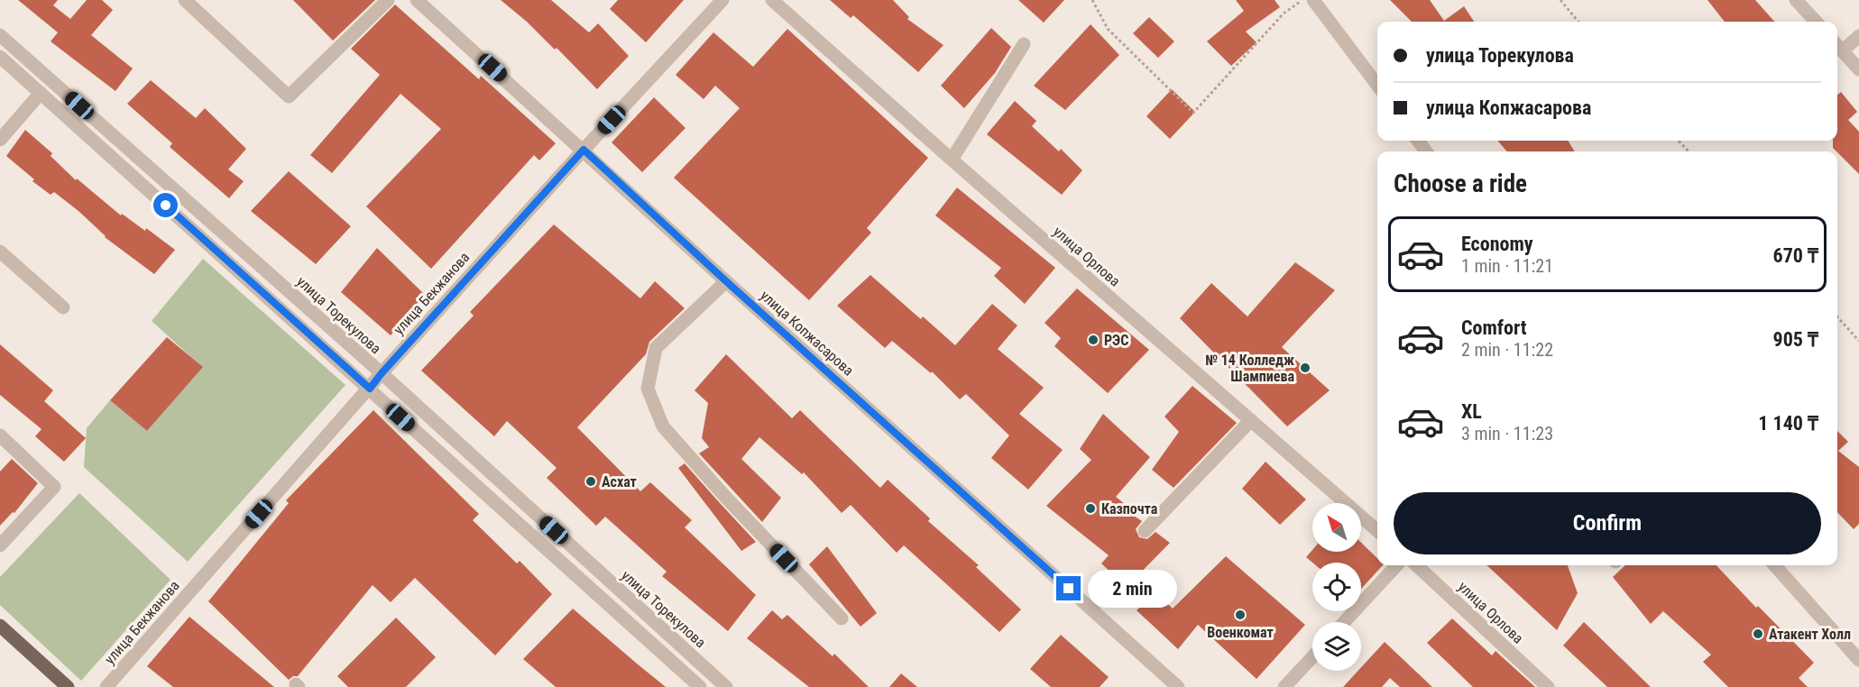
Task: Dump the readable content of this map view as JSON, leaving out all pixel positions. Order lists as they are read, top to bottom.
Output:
{
  "streets": {
    "street": [
      "улица Орлова",
      "улица Бекжанова",
      "улица Торекулова",
      "улица Копжасарова"
    ]
  },
  "crossings": [
    ["улица Бекжанова", "улица Торекулова"],
    ["улица Бекжанова", "улица Копжасарова"]
  ],
  "places": [
    "РЭС",
    "№ 14 Колледж Шампиева",
    "Асхат",
    "Казпочта",
    "Военкомат",
    "Атакент Холл"
  ],
  "north": "top left",
  "page": {
    "banner": ["улица Торекулова", "улица Копжасарова"],
    "heading": "Choose a ride",
    "list": [
      {
        "name": "Economy",
        "note": "1 min · 11:21",
        "value": "670 ₸"
      },
      {
        "name": "Comfort",
        "note": "2 min · 11:22",
        "value": "905 ₸"
      },
      {
        "name": "XL",
        "note": "3 min · 11:23",
        "value": "1 140 ₸"
      }
    ],
    "buttons": "Confirm",
    "bubble": "2 min"
  }
}
